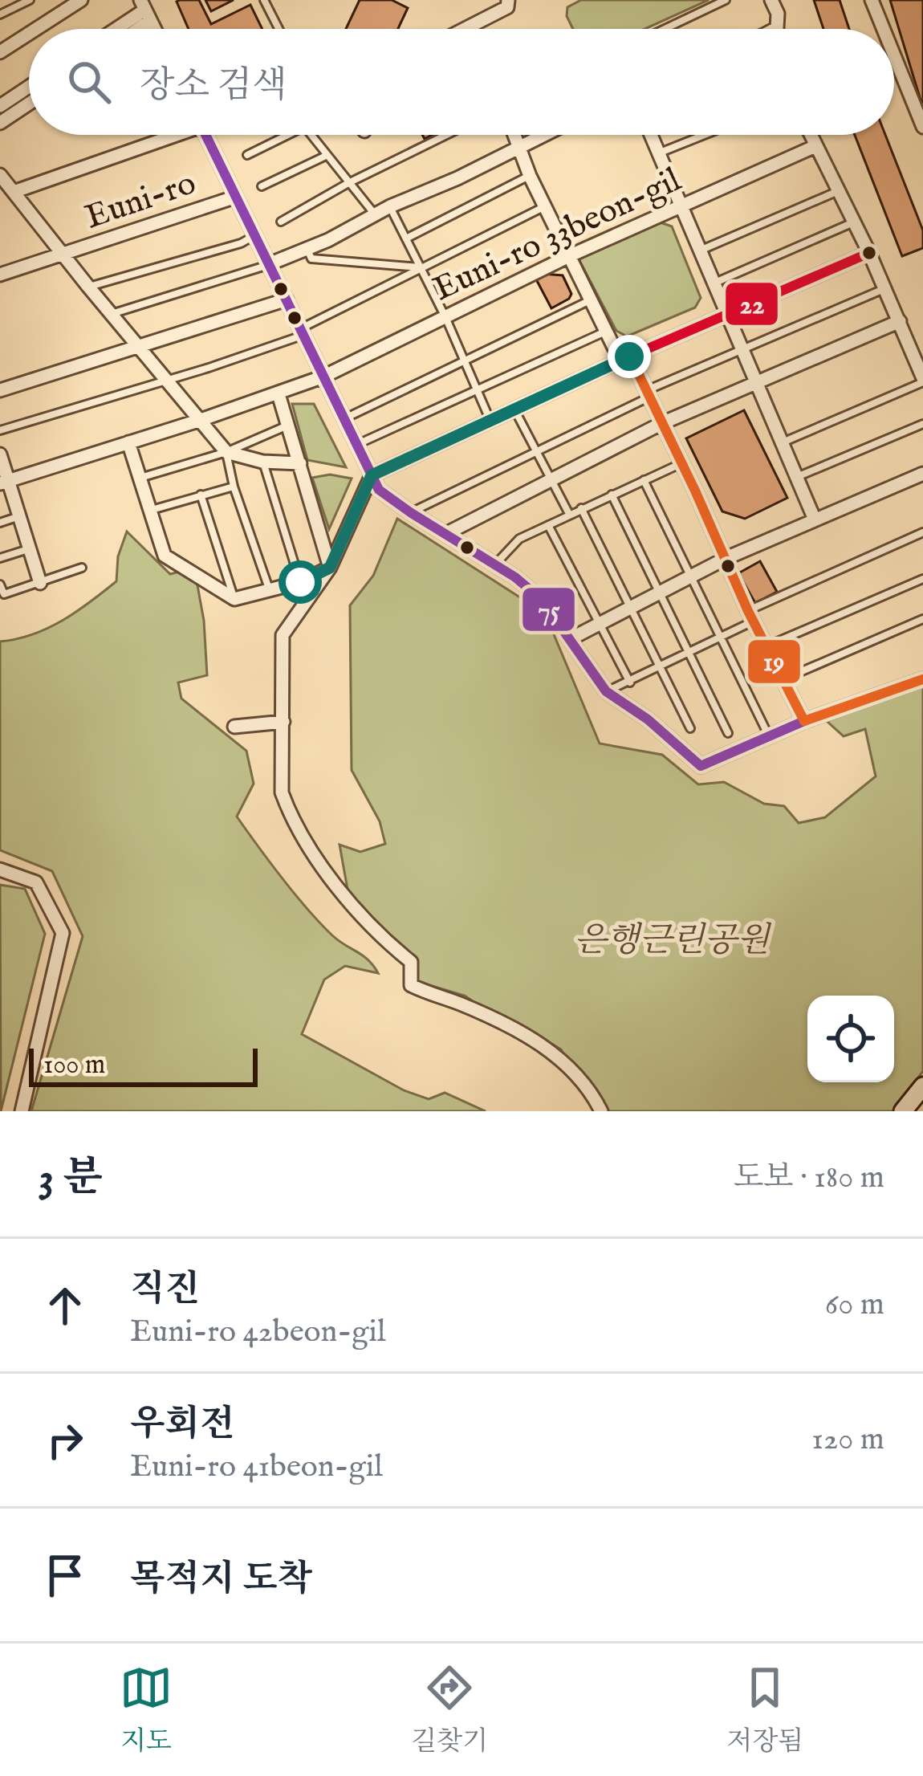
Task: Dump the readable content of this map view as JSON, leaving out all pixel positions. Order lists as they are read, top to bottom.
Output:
{
  "streets": {
    "street": ["Euni-ro", "Euni-ro 33beon-gil"]
  },
  "crossings": [
    ["Euni-ro", "Euni-ro 33beon-gil"]
  ],
  "parks": ["은행근린공원"],
  "lines": ["transit line 75", "transit line 22", "transit line 19"],
  "scale_bar": "100 m",
  "page": {
    "search": "장소 검색",
    "scale": "100 m",
    "heading": ["3 분", "도보 · 180 m"],
    "list": [
      ["직진", "Euni-ro 42beon-gil", "60 m"],
      ["우회전", "Euni-ro 41beon-gil", "120 m"],
      "목적지 도착"
    ],
    "nav": ["지도", "길찾기", "저장됨"]
  }
}
